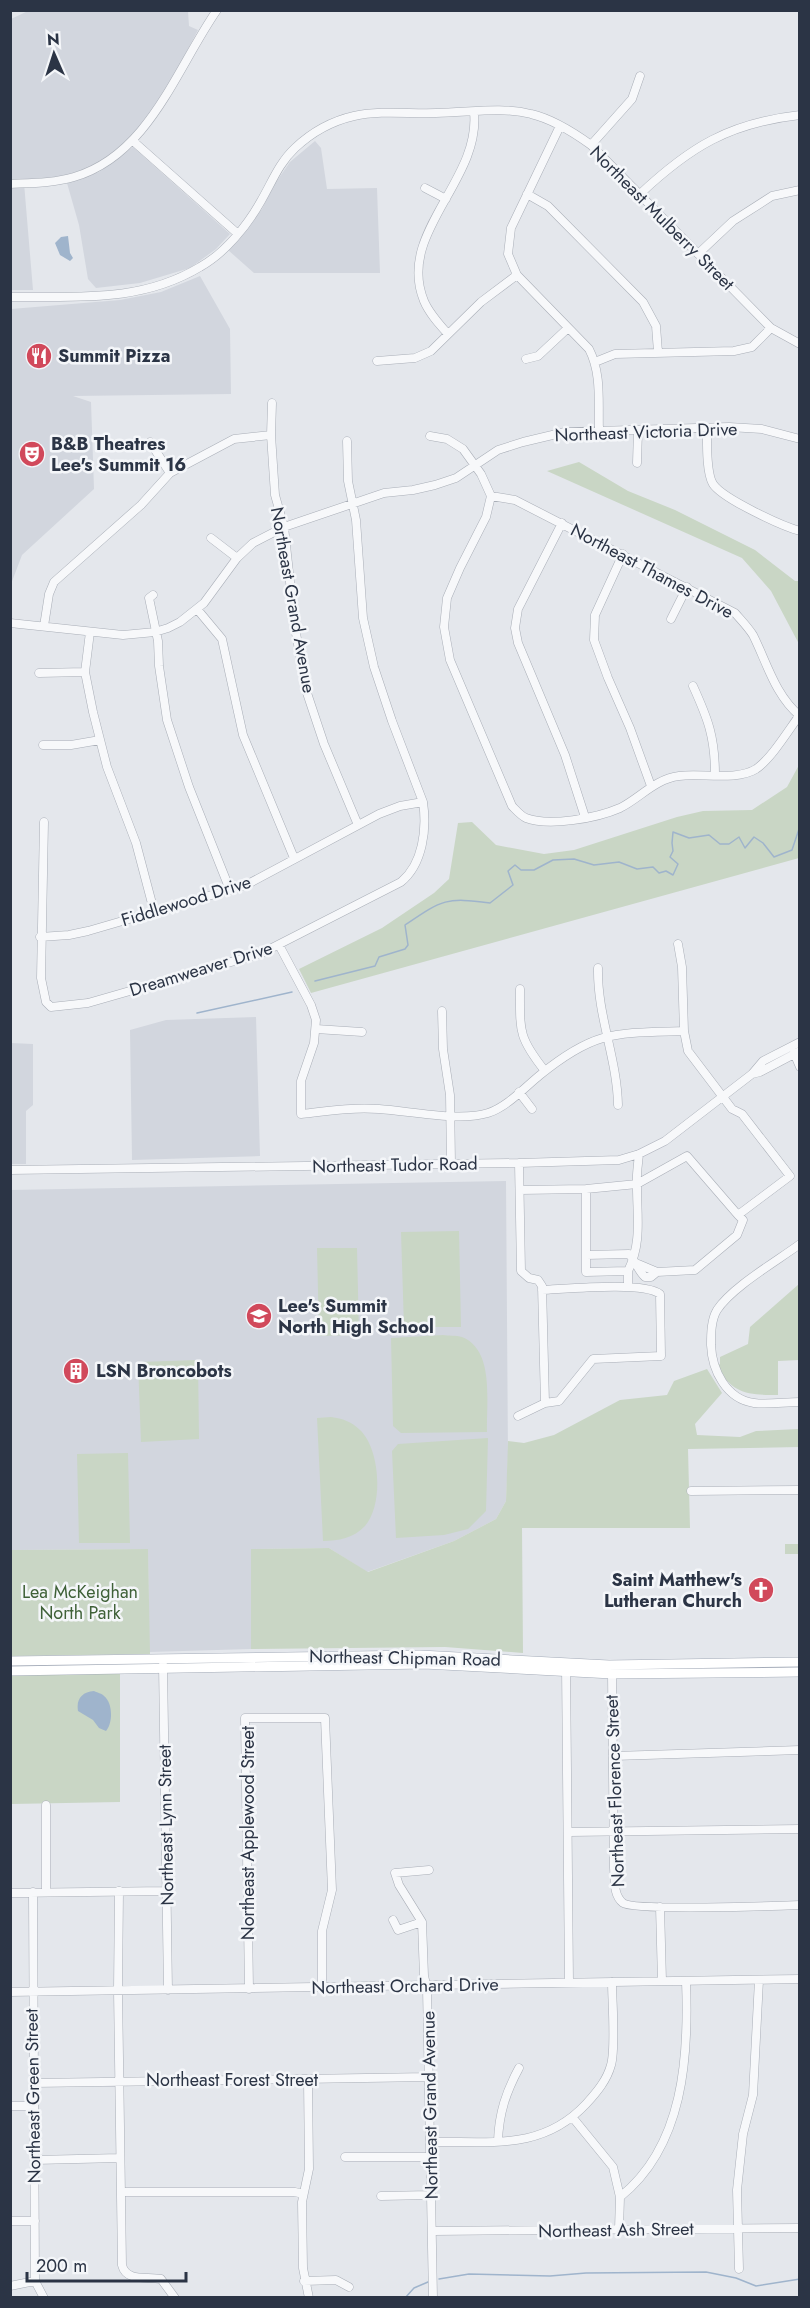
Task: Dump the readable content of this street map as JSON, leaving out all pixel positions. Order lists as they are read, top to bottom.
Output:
{
  "streets": {
    "main road": ["Northeast Chipman Road"],
    "street": [
      "Northeast Mulberry Street",
      "Northeast Victoria Drive",
      "Northeast Thames Drive",
      "Northeast Grand Avenue",
      "Fiddlewood Drive",
      "Dreamweaver Drive",
      "Northeast Tudor Road",
      "Northeast Florence Street",
      "Northeast Lynn Street",
      "Northeast Applewood Street",
      "Northeast Orchard Drive",
      "Northeast Forest Street",
      "Northeast Green Street",
      "Northeast Ash Street"
    ]
  },
  "crossings": [
    ["Northeast Victoria Drive", "Northeast Grand Avenue"],
    ["Northeast Grand Avenue", "Fiddlewood Drive"],
    ["Northeast Grand Avenue", "Northeast Orchard Drive"],
    ["Northeast Grand Avenue", "Northeast Forest Street"],
    ["Northeast Grand Avenue", "Northeast Ash Street"],
    ["Fiddlewood Drive", "Dreamweaver Drive"],
    ["Northeast Chipman Road", "Northeast Florence Street"],
    ["Northeast Chipman Road", "Northeast Lynn Street"],
    ["Northeast Lynn Street", "Northeast Orchard Drive"],
    ["Northeast Applewood Street", "Northeast Orchard Drive"],
    ["Northeast Orchard Drive", "Northeast Green Street"],
    ["Northeast Forest Street", "Northeast Green Street"]
  ],
  "parks": ["Lea McKeighan North Park"],
  "places": {
    "restaurant": ["Summit Pizza"],
    "theatre": ["B&B Theatres Lee's Summit 16"],
    "school or university": ["Lee's Summit North High School"],
    "building": ["LSN Broncobots"],
    "church": ["Saint Matthew's Lutheran Church"]
  },
  "scale_bar": "200 m",
  "north": "top"
}
